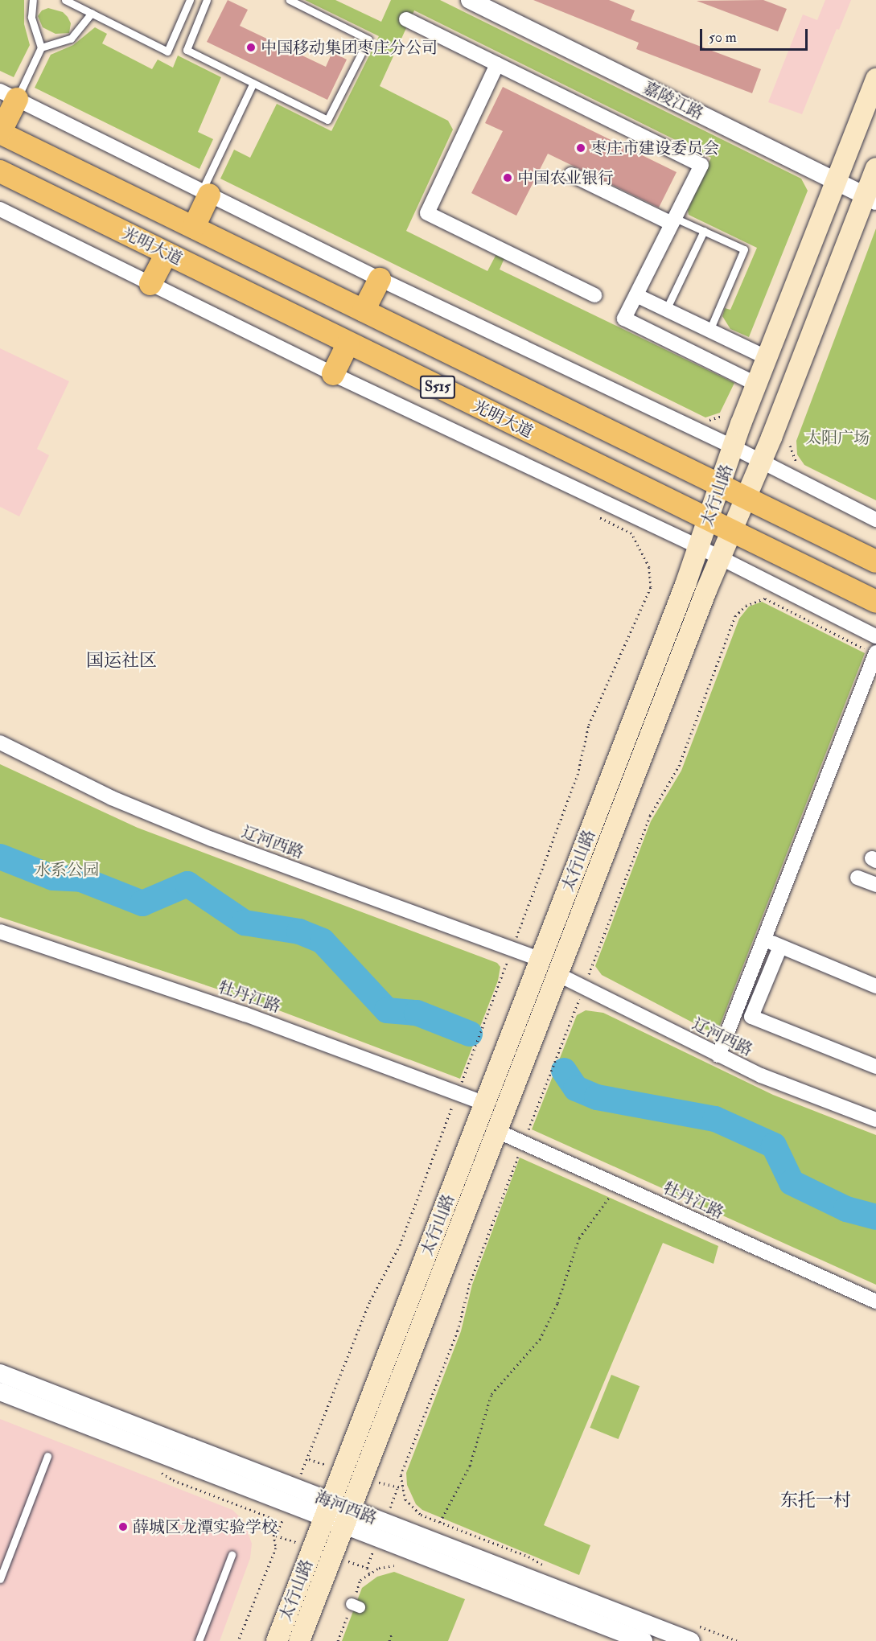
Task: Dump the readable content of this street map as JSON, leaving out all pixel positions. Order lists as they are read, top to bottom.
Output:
{
  "streets": {
    "main road": ["光明大道", "S515", "太行山路"],
    "street": [
      "嘉陵江路",
      "辽河西路",
      "牡丹江路",
      "海河西路"
    ]
  },
  "crossings": [
    ["嘉陵江路", "太行山路"],
    ["光明大道", "太行山路"],
    ["S515", "太行山路"],
    ["太行山路", "辽河西路"],
    ["太行山路", "牡丹江路"],
    ["太行山路", "海河西路"]
  ],
  "districts": ["国运社区", "东托一村"],
  "parks": ["太阳广场", "水系公园"],
  "places": [
    "中国移动集团枣庄分公司",
    "枣庄市建设委员会",
    "中国农业银行",
    "薛城区龙潭实验学校"
  ],
  "scale_bar": "50 m"
}
